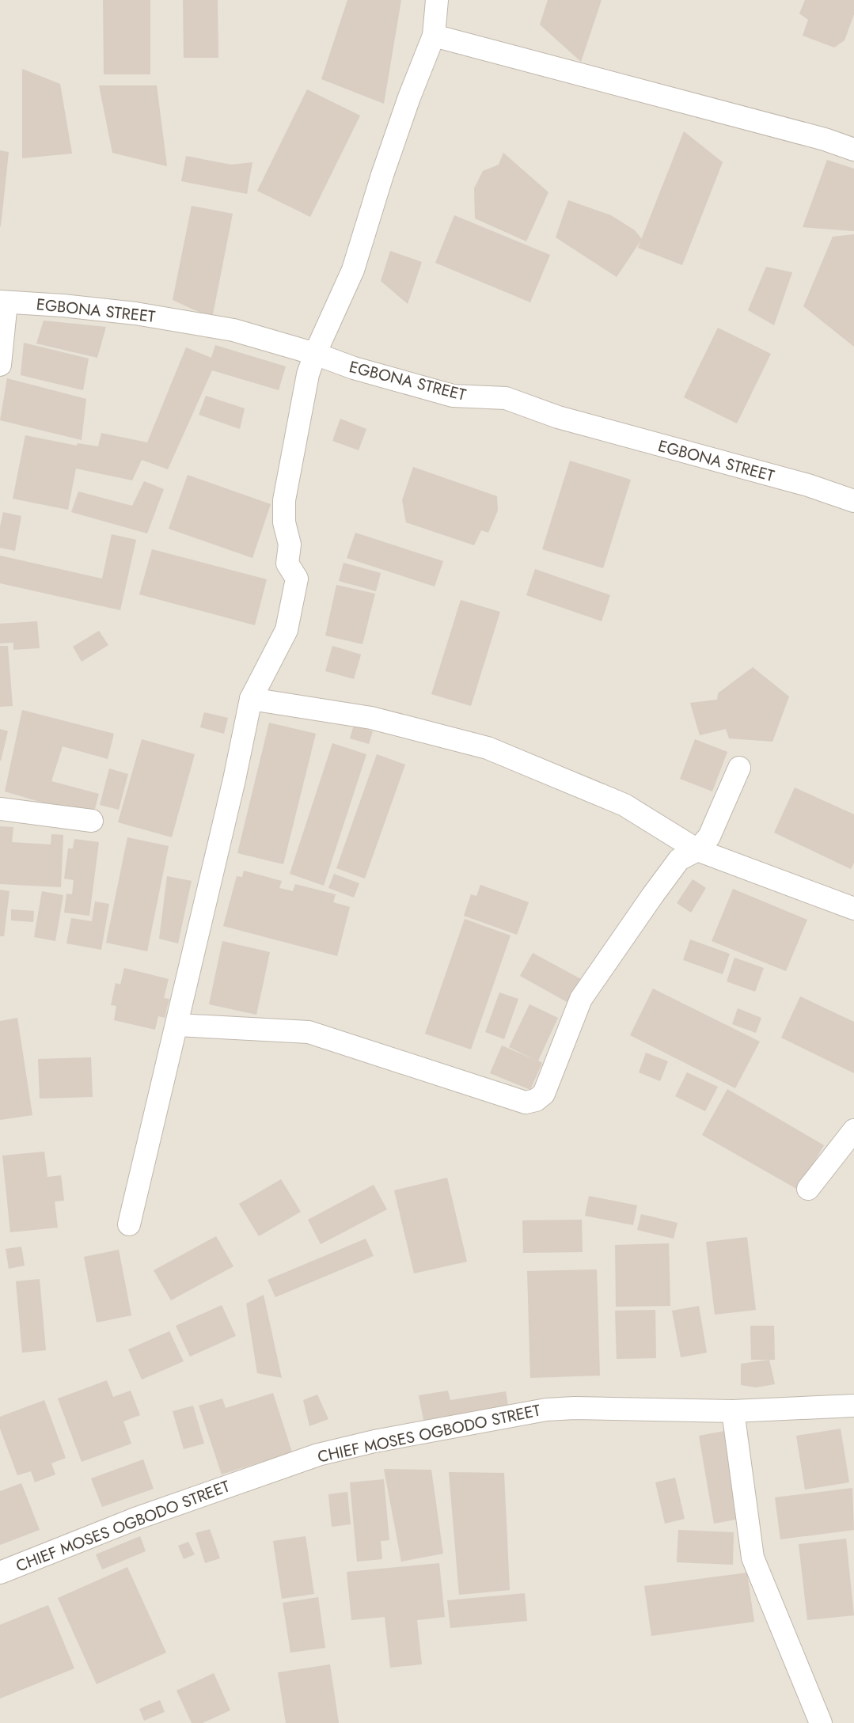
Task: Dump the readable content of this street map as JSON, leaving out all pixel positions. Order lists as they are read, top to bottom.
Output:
{
  "streets": {
    "street": ["EGBONA STREET", "CHIEF MOSES OGBODO STREET"]
  }
}
